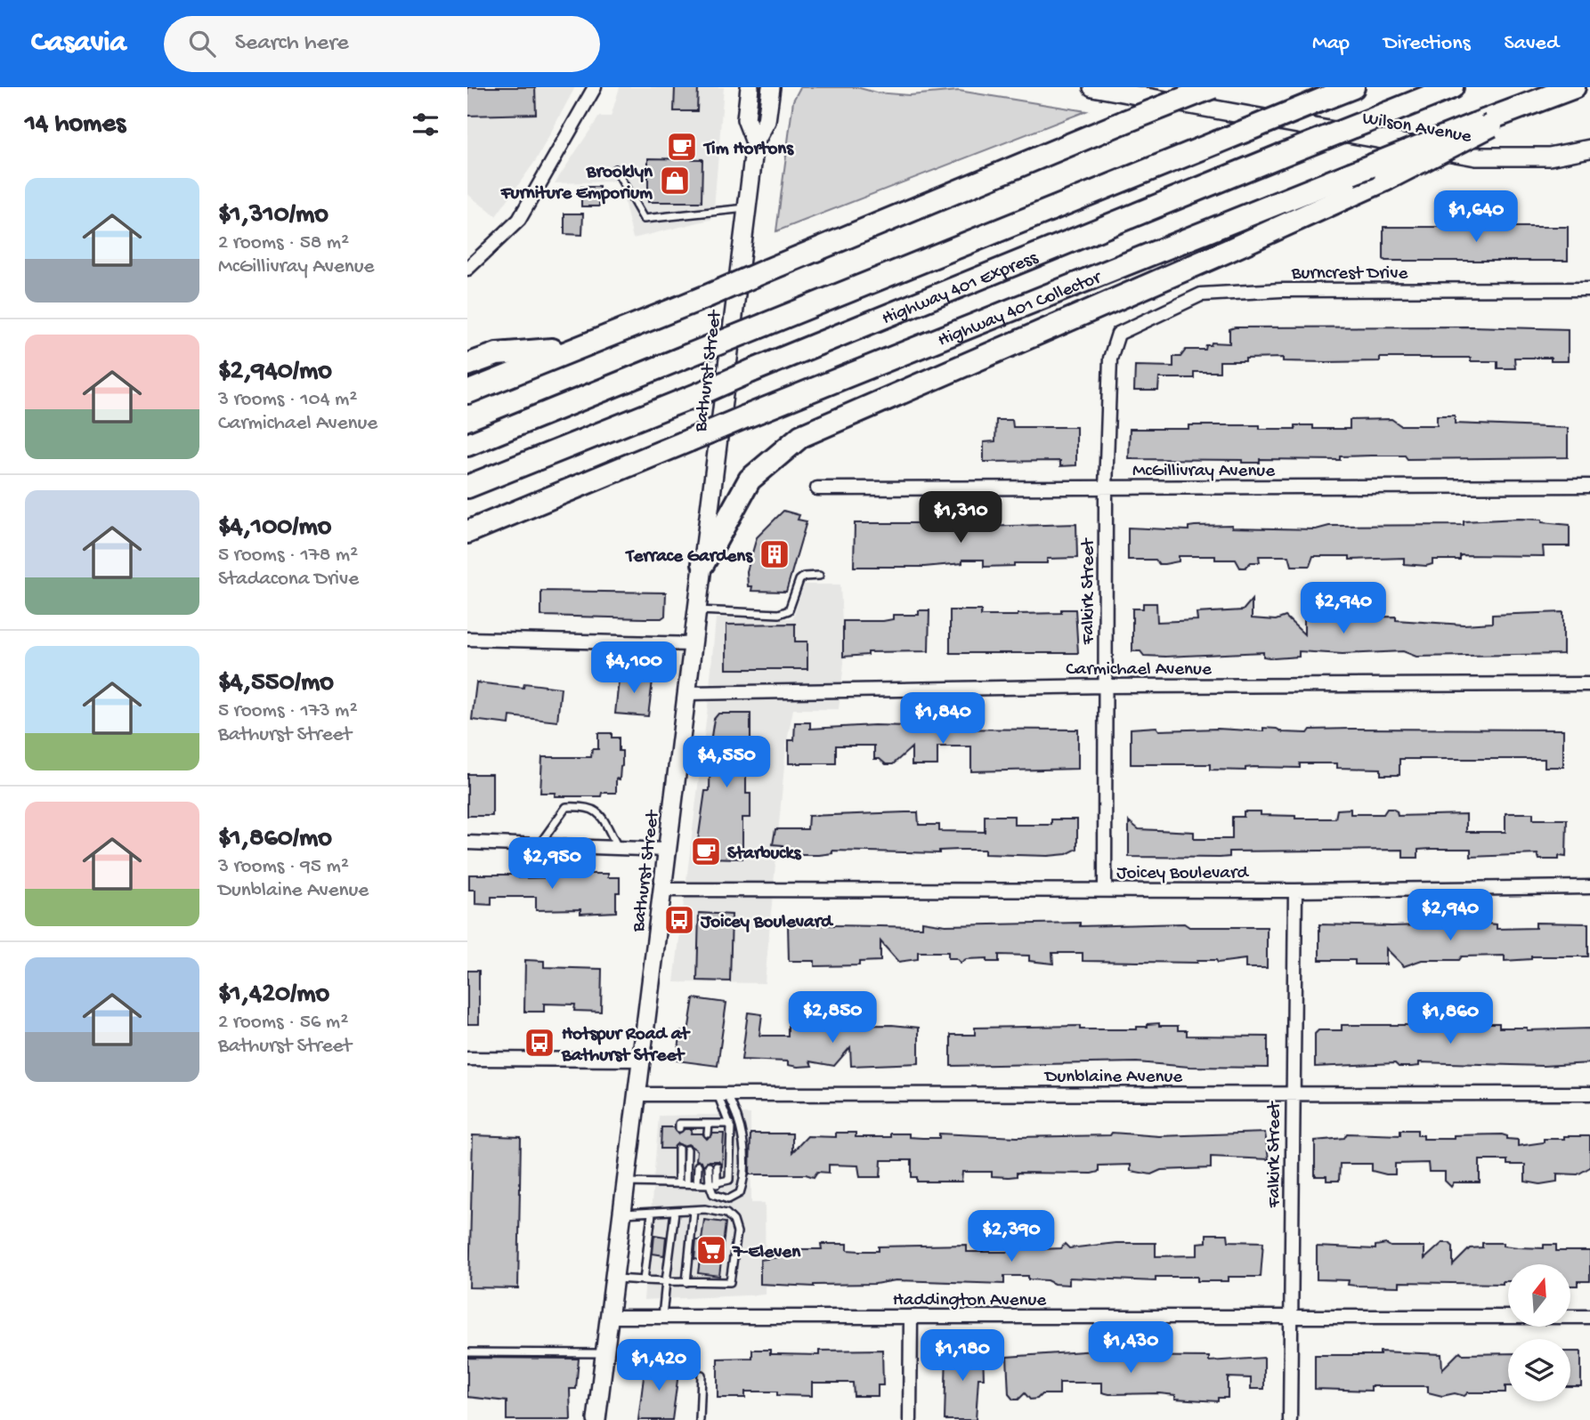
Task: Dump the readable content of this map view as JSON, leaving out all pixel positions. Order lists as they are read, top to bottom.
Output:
{
  "streets": {
    "highway": ["Highway 401 Express", "Highway 401 Collector"],
    "main road": ["Wilson Avenue", "Bathurst Street"],
    "street": [
      "Burncrest Drive",
      "McGillivray Avenue",
      "Falkirk Street",
      "Carmichael Avenue",
      "Joicey Boulevard",
      "Dunblaine Avenue",
      "Haddington Avenue"
    ]
  },
  "crossings": [
    ["Burncrest Drive", "Falkirk Street"],
    ["Bathurst Street", "Carmichael Avenue"],
    ["Bathurst Street", "Joicey Boulevard"],
    ["Bathurst Street", "Dunblaine Avenue"],
    ["Bathurst Street", "Haddington Avenue"],
    ["McGillivray Avenue", "Falkirk Street"],
    ["Falkirk Street", "Carmichael Avenue"],
    ["Falkirk Street", "Joicey Boulevard"],
    ["Falkirk Street", "Dunblaine Avenue"],
    ["Falkirk Street", "Haddington Avenue"]
  ],
  "places": {
    "cafe": ["Tim Hortons", "Starbucks"],
    "shop": ["Brooklyn Furniture Emporium"],
    "building": ["Terrace Gardens"],
    "bus stop": ["Joicey Boulevard", "Hotspur Road at Bathurst Street"],
    "supermarket": ["7-Eleven"]
  },
  "north": "top",
  "page": {
    "header": "Casavia",
    "search": "Search here",
    "nav": ["Map", "Directions", "Saved"],
    "heading": "14 homes",
    "list": [
      {
        "name": "$1,310/mo",
        "note": "2 rooms · 58 m² · McGillivray Avenue"
      },
      {
        "name": "$2,940/mo",
        "note": "3 rooms · 104 m² · Carmichael Avenue"
      },
      {
        "name": "$4,100/mo",
        "note": "5 rooms · 178 m² · Stadacona Drive"
      },
      {
        "name": "$4,550/mo",
        "note": "5 rooms · 173 m² · Bathurst Street"
      },
      {
        "name": "$1,860/mo",
        "note": "3 rooms · 95 m² · Dunblaine Avenue"
      },
      {
        "name": "$1,420/mo",
        "note": "2 rooms · 56 m² · Bathurst Street"
      }
    ],
    "price": [
      "$1,640",
      "$1,310",
      "$2,940",
      "$4,100",
      "$1,840",
      "$4,550",
      "$2,950",
      "$2,940",
      "$2,850",
      "$1,860",
      "$2,390",
      "$1,430",
      "$1,180",
      "$1,420"
    ]
  }
}
